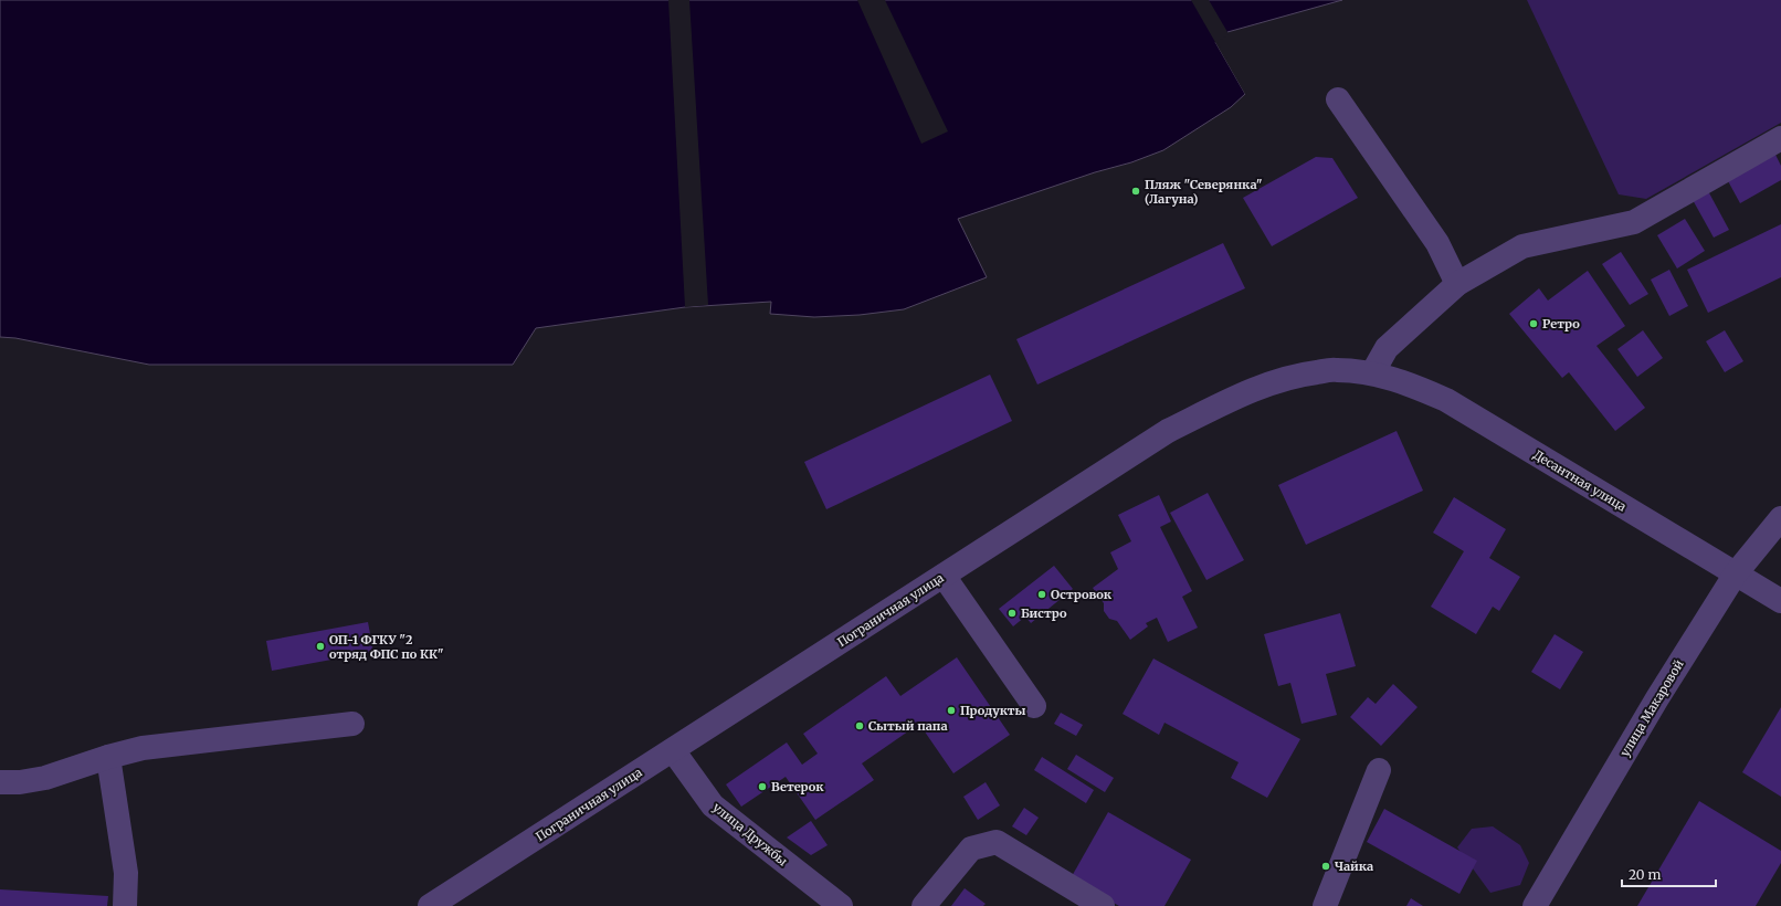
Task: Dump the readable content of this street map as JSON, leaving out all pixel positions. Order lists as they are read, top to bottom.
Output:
{
  "streets": {
    "street": [
      "Десантная улица",
      "Пограничная улица",
      "улица Макаровой",
      "улица Дружбы"
    ]
  },
  "crossings": [
    ["Десантная улица", "Пограничная улица"],
    ["Десантная улица", "улица Макаровой"],
    ["Пограничная улица", "улица Дружбы"]
  ],
  "places": [
    "Пляж \"Северянка\" (Лагуна)",
    "Ретро",
    "Островок",
    "Бистро",
    "ОП-1 ФГКУ \"2 отряд ФПС по КК\"",
    "Продукты",
    "Сытый папа",
    "Ветерок",
    "Чайка"
  ],
  "scale_bar": "20 m"
}
